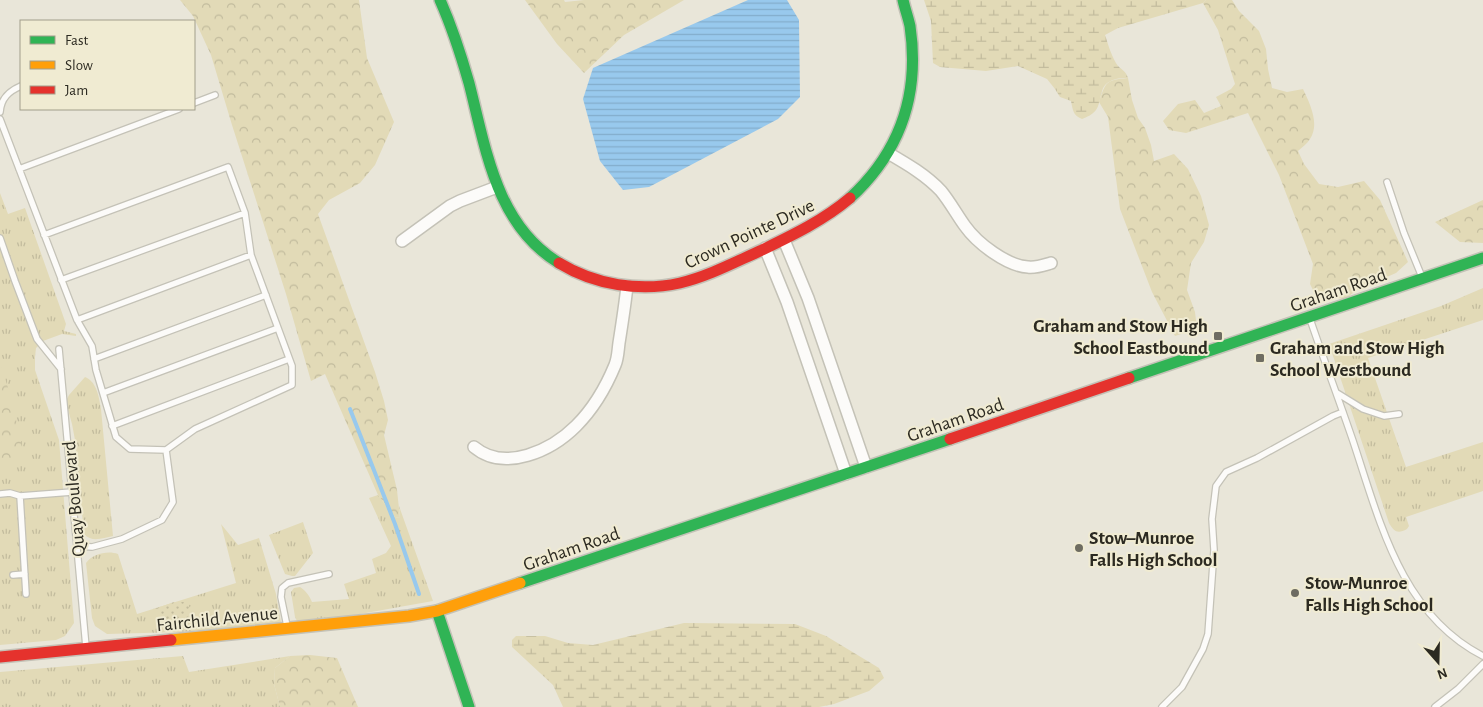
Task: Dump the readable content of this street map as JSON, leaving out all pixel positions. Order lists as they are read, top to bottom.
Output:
{
  "streets": {
    "main road": ["Crown Pointe Drive", "Graham Road", "Fairchild Avenue"],
    "lane": ["Quay Boulevard"]
  },
  "crossings": [
    ["Graham Road", "Fairchild Avenue"],
    ["Quay Boulevard", "Fairchild Avenue"]
  ],
  "places": {
    "transit": ["Graham and Stow High School Eastbound", "Graham and Stow High School Westbound"],
    "other": ["Stow–Munroe Falls High School", "Stow-Munroe Falls High School"]
  },
  "legend": ["Fast", "Slow", "Jam"],
  "north": "bottom"
}
